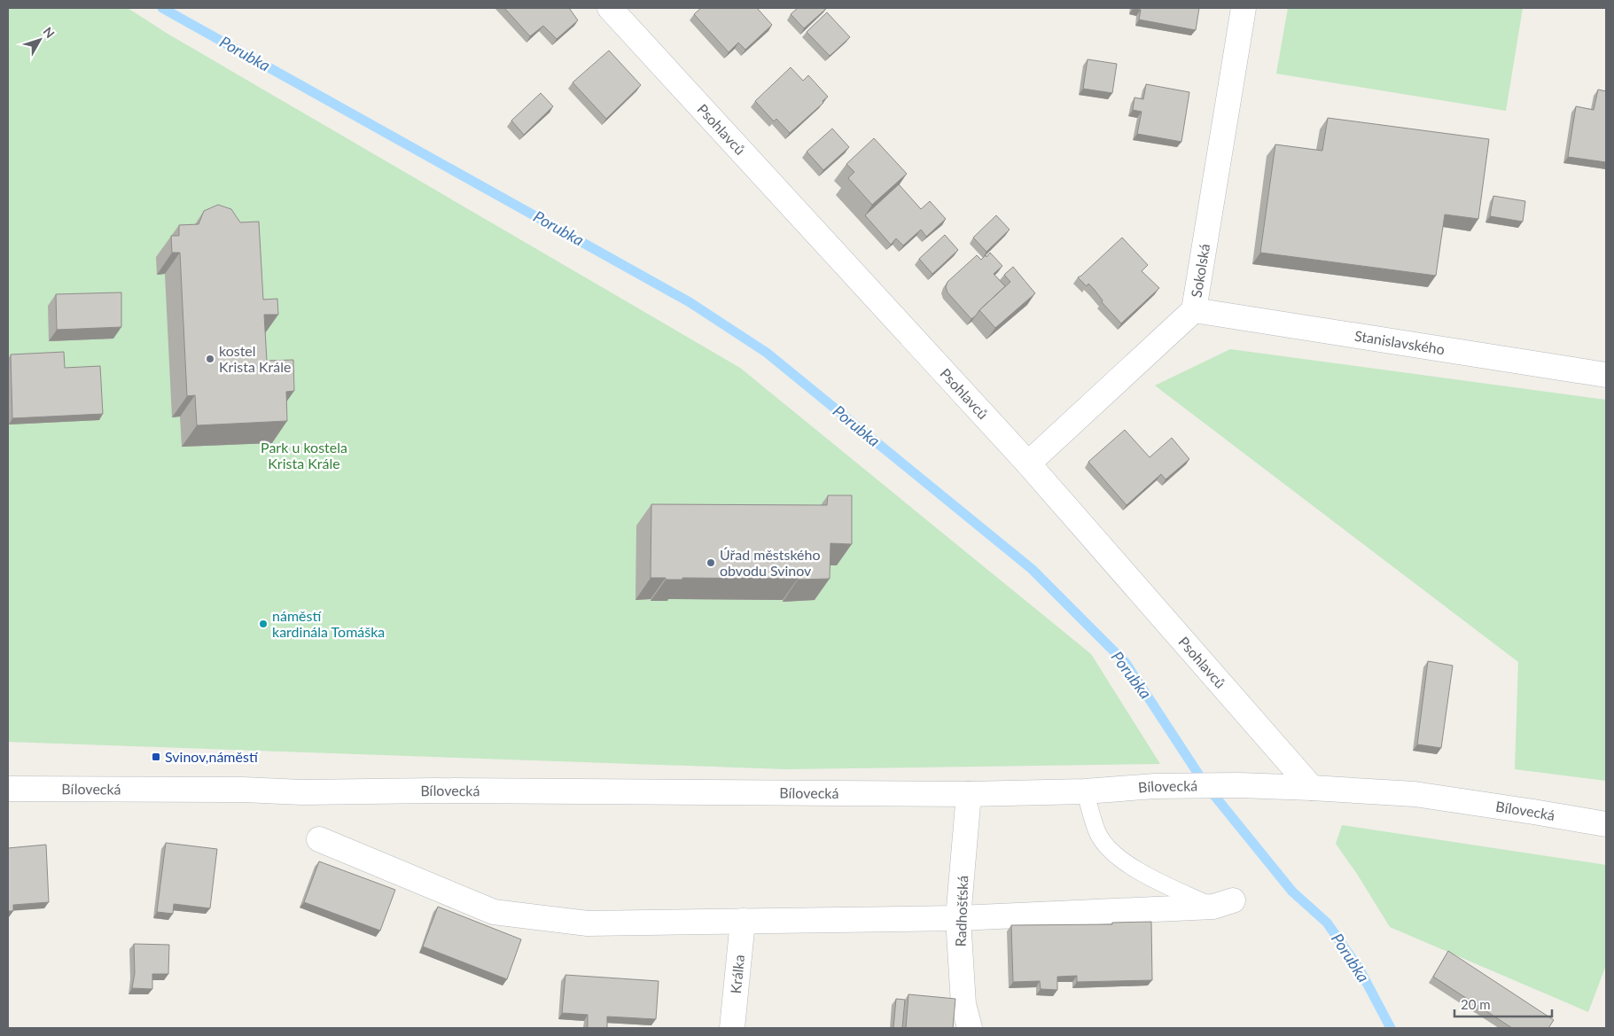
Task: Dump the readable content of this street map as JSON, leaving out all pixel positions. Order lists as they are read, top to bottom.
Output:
{
  "streets": {
    "street": [
      "Psohlavců",
      "Sokolská",
      "Stanislavského",
      "Bílovecká",
      "Radhošťská",
      "Králka"
    ]
  },
  "crossings": [
    ["Psohlavců", "Sokolská"],
    ["Psohlavců", "Bílovecká"],
    ["Sokolská", "Stanislavského"],
    ["Bílovecká", "Radhošťská"]
  ],
  "water": ["Porubka"],
  "parks": ["Park u kostela Krista Krále"],
  "places": {
    "other": ["kostel Krista Krále", "Úřad městského obvodu Svinov", "náměstí kardinála Tomáška"],
    "transit": ["Svinov,náměstí"]
  },
  "scale_bar": "20 m",
  "north": "top right"
}
